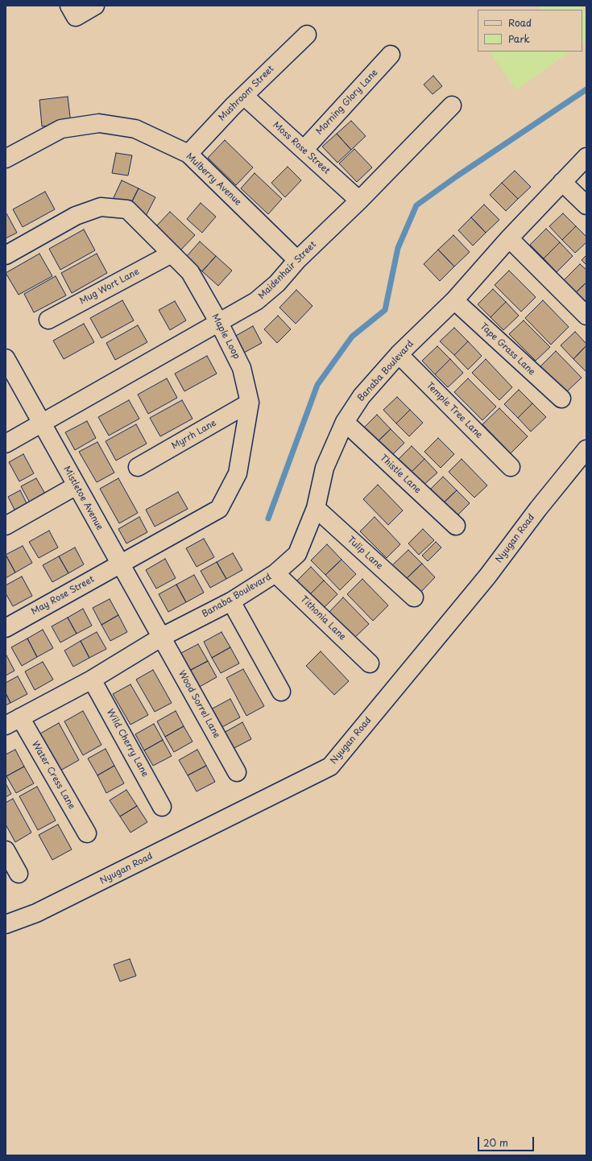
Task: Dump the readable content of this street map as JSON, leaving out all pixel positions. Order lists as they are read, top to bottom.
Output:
{
  "streets": {
    "street": [
      "Mushroom Street",
      "Morning Glory Lane",
      "Moss Rose Street",
      "Mulberry Avenue",
      "Maidenhair Street",
      "Mug Wort Lane",
      "Maple Loop",
      "Tape Grass Lane",
      "Banaba Boulevard",
      "Temple Tree Lane",
      "Myrrh Lane",
      "Thistle Lane",
      "Mistletoe Avenue",
      "Nyugan Road",
      "Tulip Lane",
      "May Rose Street",
      "Tithonia Lane",
      "Wood Sorrel Lane",
      "Wild Cherry Lane",
      "Water Cress Lane"
    ]
  },
  "crossings": [
    ["Mushroom Street", "Moss Rose Street"],
    ["Mushroom Street", "Mulberry Avenue"],
    ["Morning Glory Lane", "Moss Rose Street"],
    ["Moss Rose Street", "Maidenhair Street"],
    ["Mulberry Avenue", "Maidenhair Street"],
    ["Maidenhair Street", "Maple Loop"],
    ["Maidenhair Street", "Mistletoe Avenue"],
    ["Mug Wort Lane", "Maple Loop"],
    ["Maple Loop", "Myrrh Lane"],
    ["Maple Loop", "Mistletoe Avenue"],
    ["Maple Loop", "May Rose Street"],
    ["Tape Grass Lane", "Banaba Boulevard"],
    ["Banaba Boulevard", "Temple Tree Lane"],
    ["Banaba Boulevard", "Thistle Lane"],
    ["Banaba Boulevard", "Mistletoe Avenue"],
    ["Banaba Boulevard", "Tulip Lane"],
    ["Banaba Boulevard", "Tithonia Lane"],
    ["Banaba Boulevard", "Wood Sorrel Lane"],
    ["Banaba Boulevard", "Wild Cherry Lane"],
    ["Banaba Boulevard", "Water Cress Lane"],
    ["Mistletoe Avenue", "May Rose Street"],
    ["Mistletoe Avenue", "Wood Sorrel Lane"]
  ],
  "legend": ["Road", "Park"],
  "scale_bar": "20 m"
}
